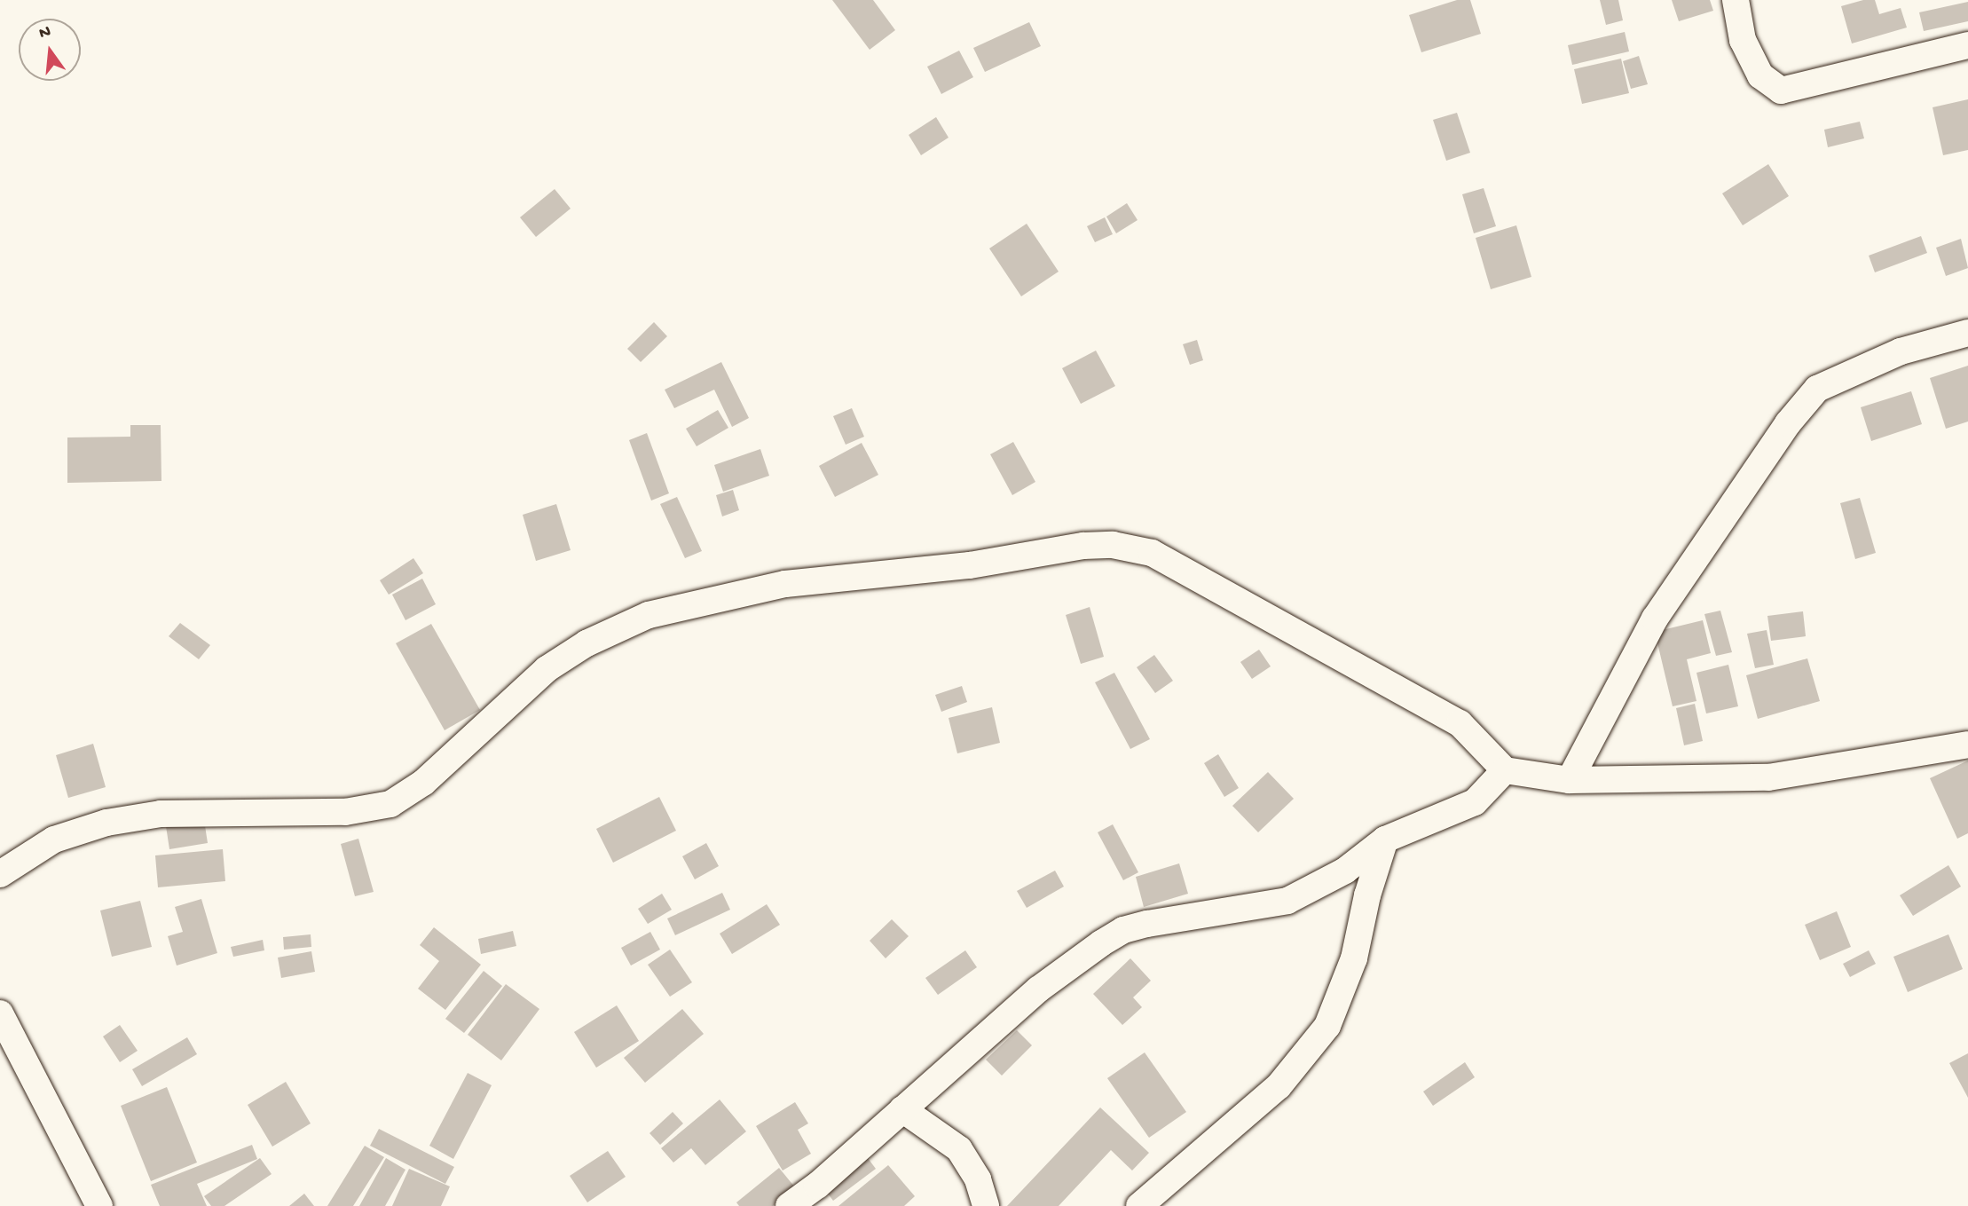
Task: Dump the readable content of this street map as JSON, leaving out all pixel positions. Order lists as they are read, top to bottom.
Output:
{
  "north": "top"
}
